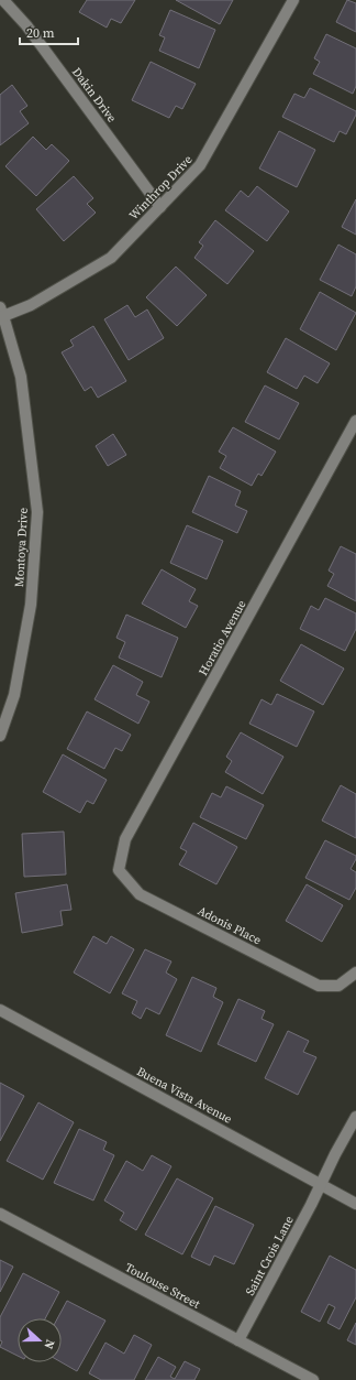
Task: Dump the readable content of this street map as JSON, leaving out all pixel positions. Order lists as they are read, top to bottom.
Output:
{
  "streets": {
    "street": [
      "Dakin Drive",
      "Winthrop Drive",
      "Montoya Drive",
      "Horatio Avenue",
      "Adonis Place",
      "Buena Vista Avenue",
      "Saint Crois Lane",
      "Toulouse Street"
    ]
  },
  "crossings": [
    ["Dakin Drive", "Winthrop Drive"],
    ["Winthrop Drive", "Montoya Drive"],
    ["Horatio Avenue", "Adonis Place"],
    ["Buena Vista Avenue", "Saint Crois Lane"],
    ["Saint Crois Lane", "Toulouse Street"]
  ],
  "scale_bar": "20 m",
  "north": "right"
}
